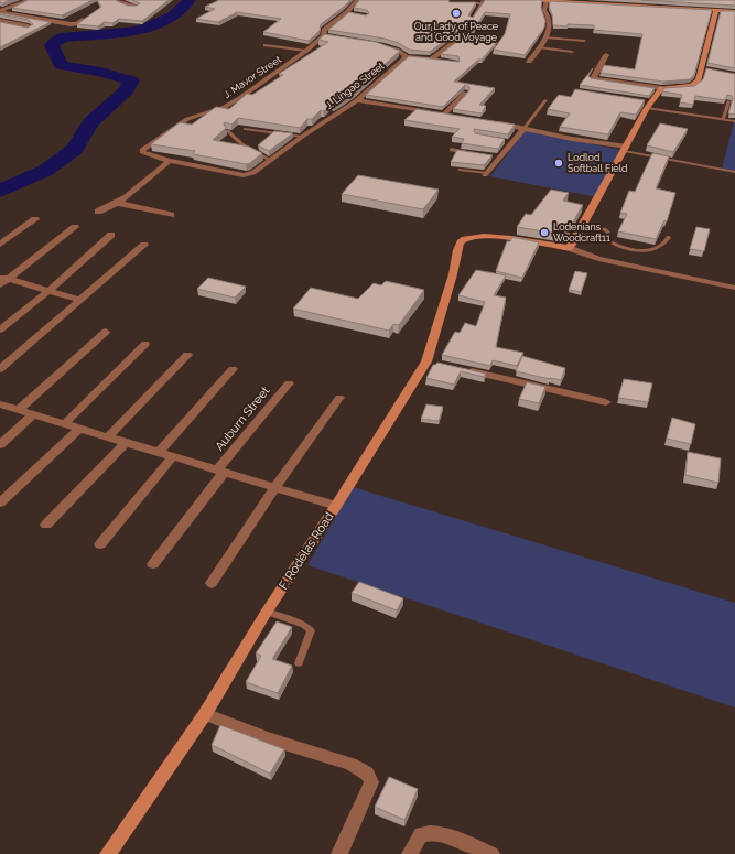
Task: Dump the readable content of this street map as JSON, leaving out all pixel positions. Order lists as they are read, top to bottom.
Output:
{
  "streets": {
    "street": [
      "J. Mavor Street",
      "J. Lingao Street",
      "Auburn Street",
      "F. Rodelas Road"
    ]
  },
  "crossings": [
    ["J. Mavor Street", "J. Lingao Street"]
  ],
  "places": ["Our Lady of Peace and Good Voyage", "Lodlod Softball Field", "Lodenians Woodcraft11"]
}
